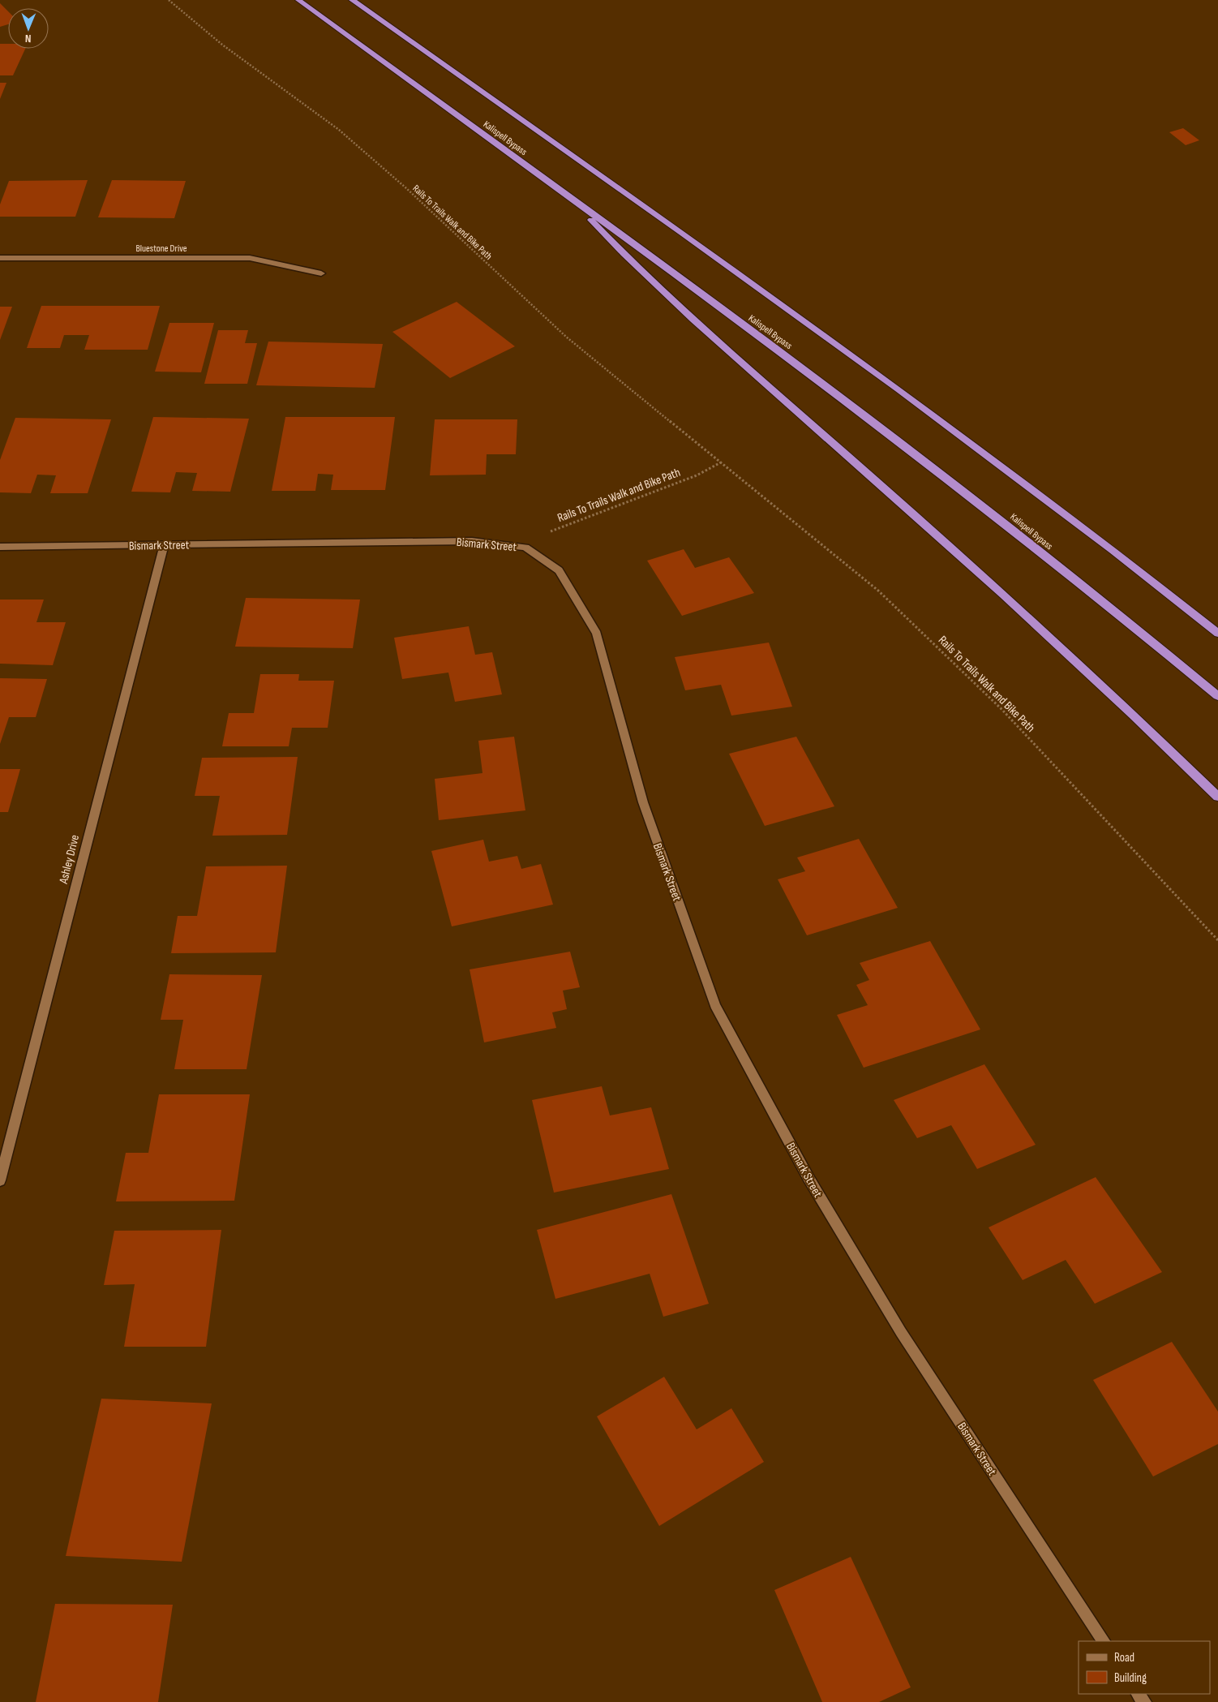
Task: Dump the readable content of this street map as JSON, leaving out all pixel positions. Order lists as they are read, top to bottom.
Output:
{
  "streets": {
    "highway": ["Kalispell Bypass"],
    "street": ["Bluestone Drive", "Bismark Street", "Ashley Drive"],
    "path": ["Rails To Trails Walk and Bike Path"]
  },
  "crossings": [
    ["Rails To Trails Walk and Bike Path", "Bismark Street"],
    ["Bismark Street", "Ashley Drive"]
  ],
  "legend": ["Road", "Building"],
  "north": "bottom"
}
